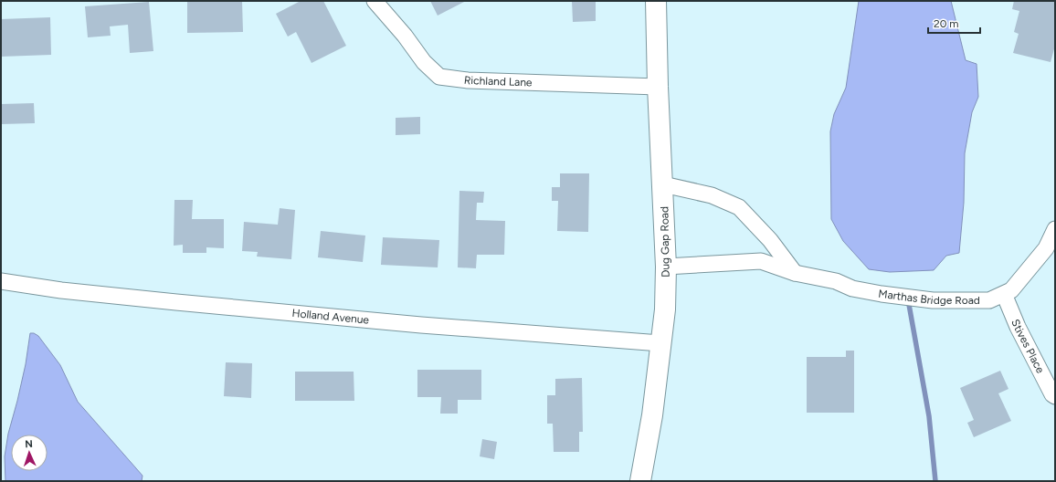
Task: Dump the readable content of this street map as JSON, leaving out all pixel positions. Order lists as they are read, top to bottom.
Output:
{
  "streets": {
    "street": [
      "Richland Lane",
      "Dug Gap Road",
      "Marthas Bridge Road",
      "Holland Avenue",
      "Stives Place"
    ]
  },
  "crossings": [
    ["Richland Lane", "Dug Gap Road"],
    ["Dug Gap Road", "Marthas Bridge Road"],
    ["Dug Gap Road", "Holland Avenue"],
    ["Marthas Bridge Road", "Stives Place"]
  ],
  "scale_bar": "20 m",
  "north": "top"
}
